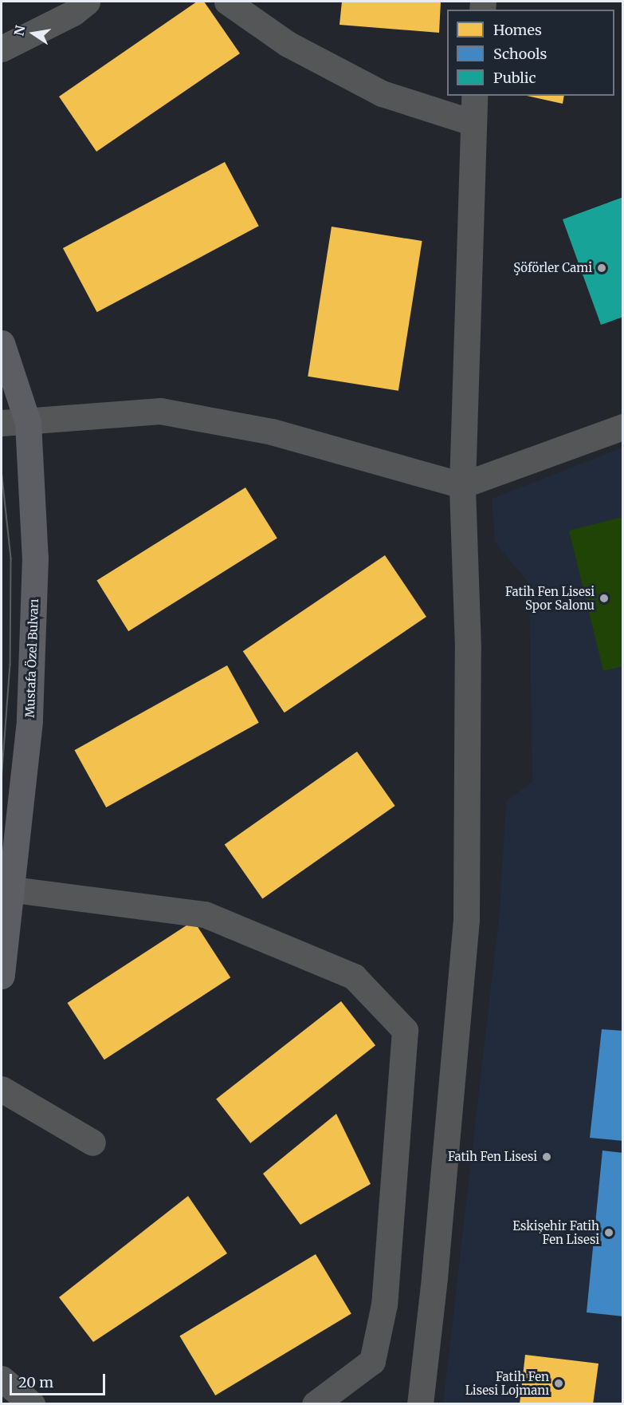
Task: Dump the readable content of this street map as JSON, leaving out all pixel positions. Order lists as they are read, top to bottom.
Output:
{
  "streets": {
    "main road": ["Mustafa Özel Bulvarı"]
  },
  "places": [
    "Şöförler Cami",
    "Fatih Fen Lisesi Spor Salonu",
    "Fatih Fen Lisesi",
    "Eskişehir Fatih Fen Lisesi",
    "Fatih Fen Lisesi Lojmanı"
  ],
  "legend": ["Homes", "Schools", "Public"],
  "scale_bar": "20 m",
  "north": "left"
}
